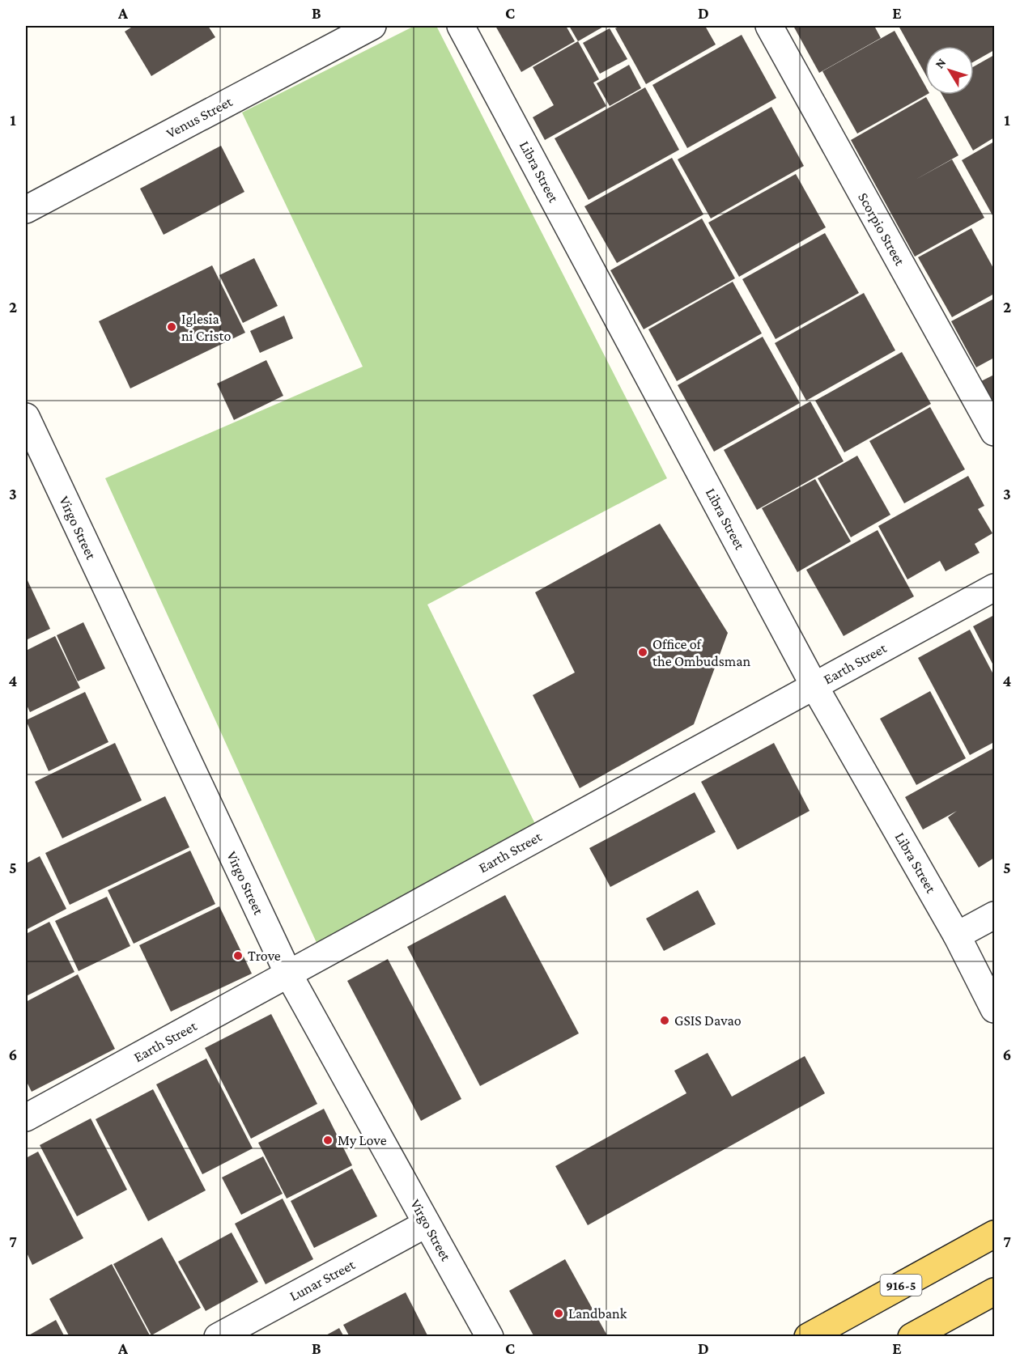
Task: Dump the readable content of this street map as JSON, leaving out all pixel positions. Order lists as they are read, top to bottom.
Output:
{
  "streets": {
    "main road": ["916-5"],
    "street": [
      "Venus Street",
      "Libra Street",
      "Scorpio Street",
      "Virgo Street",
      "Earth Street",
      "Lunar Street"
    ]
  },
  "crossings": [
    ["Libra Street", "Earth Street"],
    ["Virgo Street", "Earth Street"],
    ["Virgo Street", "Lunar Street"]
  ],
  "places": [
    "Iglesia ni Cristo",
    "Office of the Ombudsman",
    "Trove",
    "GSIS Davao",
    "My Love",
    "Landbank"
  ],
  "north": "top left",
  "grid": {
    "columns": [
      "A",
      "B",
      "C",
      "D",
      "E"
    ],
    "rows": [
      "1",
      "2",
      "3",
      "4",
      "5",
      "6",
      "7"
    ]
  }
}
